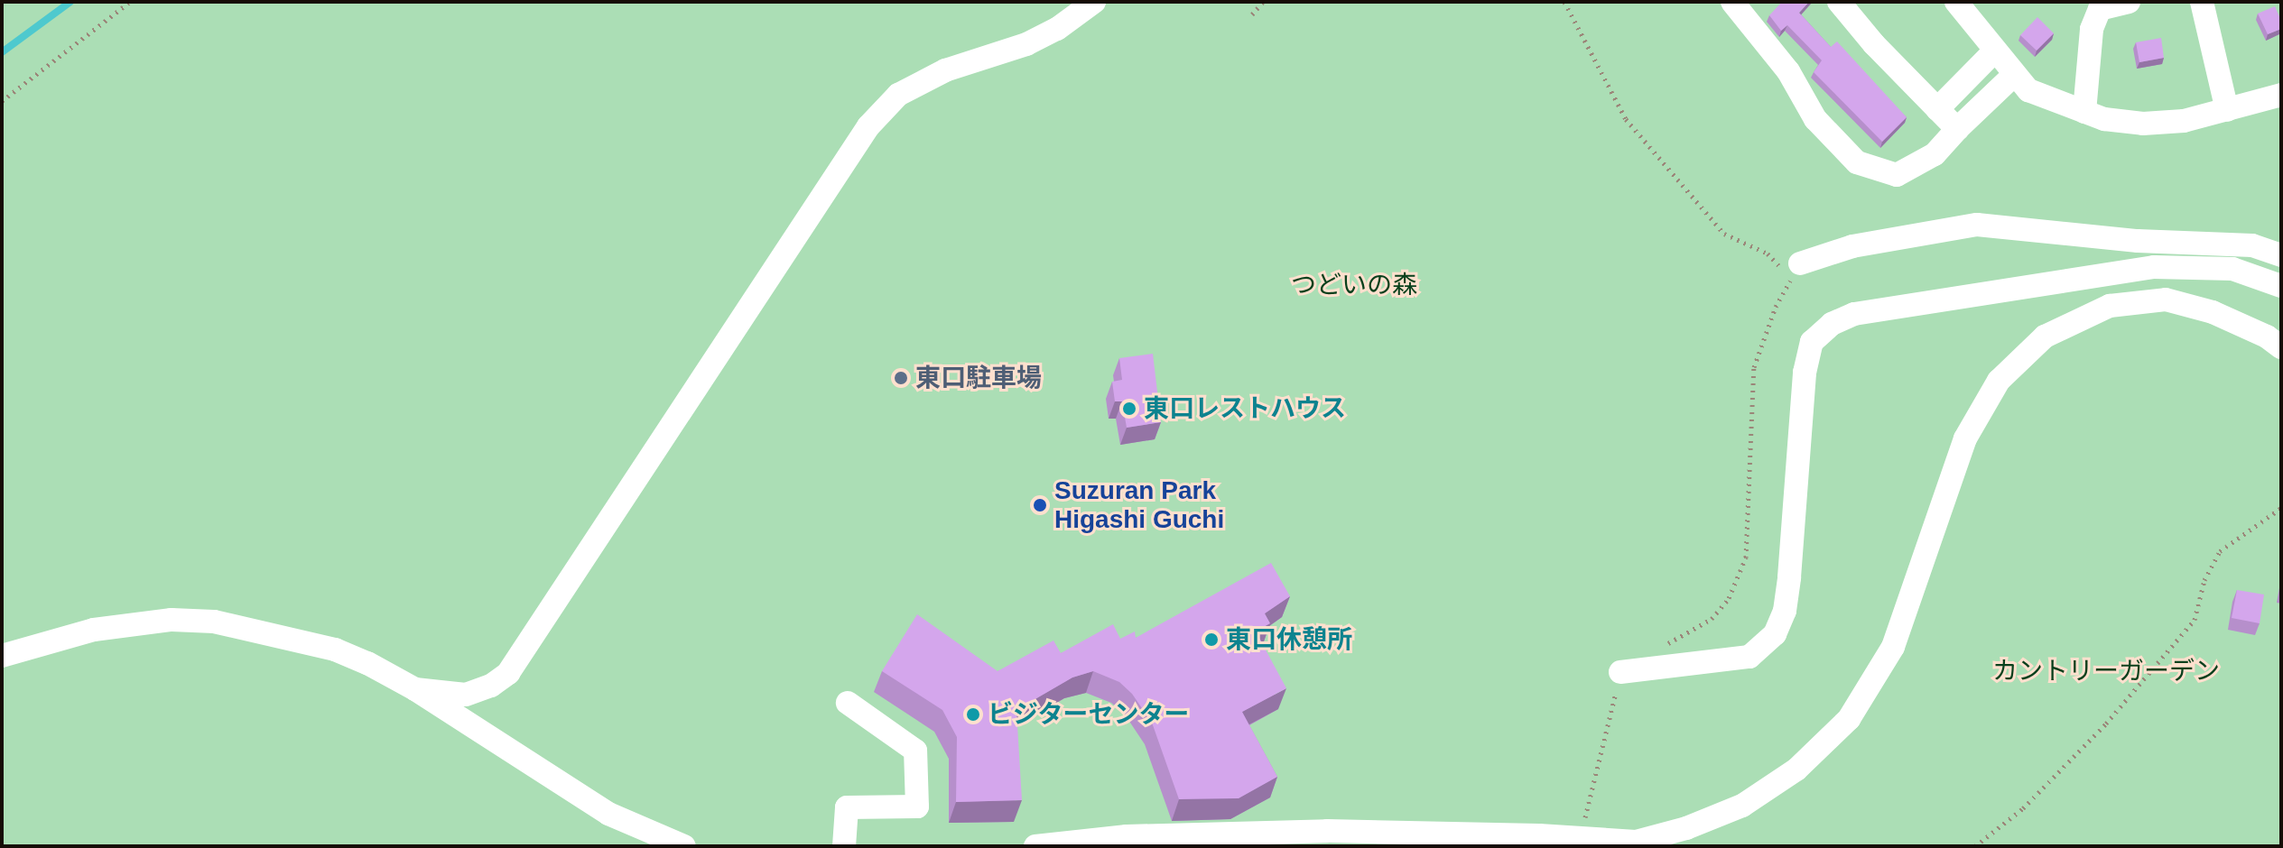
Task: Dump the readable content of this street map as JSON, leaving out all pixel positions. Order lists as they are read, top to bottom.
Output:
{
  "parks": ["つどいの森", "カントリーガーデン"],
  "places": [
    "東口駐車場",
    "東口レストハウス",
    "Suzuran Park Higashi Guchi",
    "東口休憩所",
    "ビジターセンター"
  ]
}
